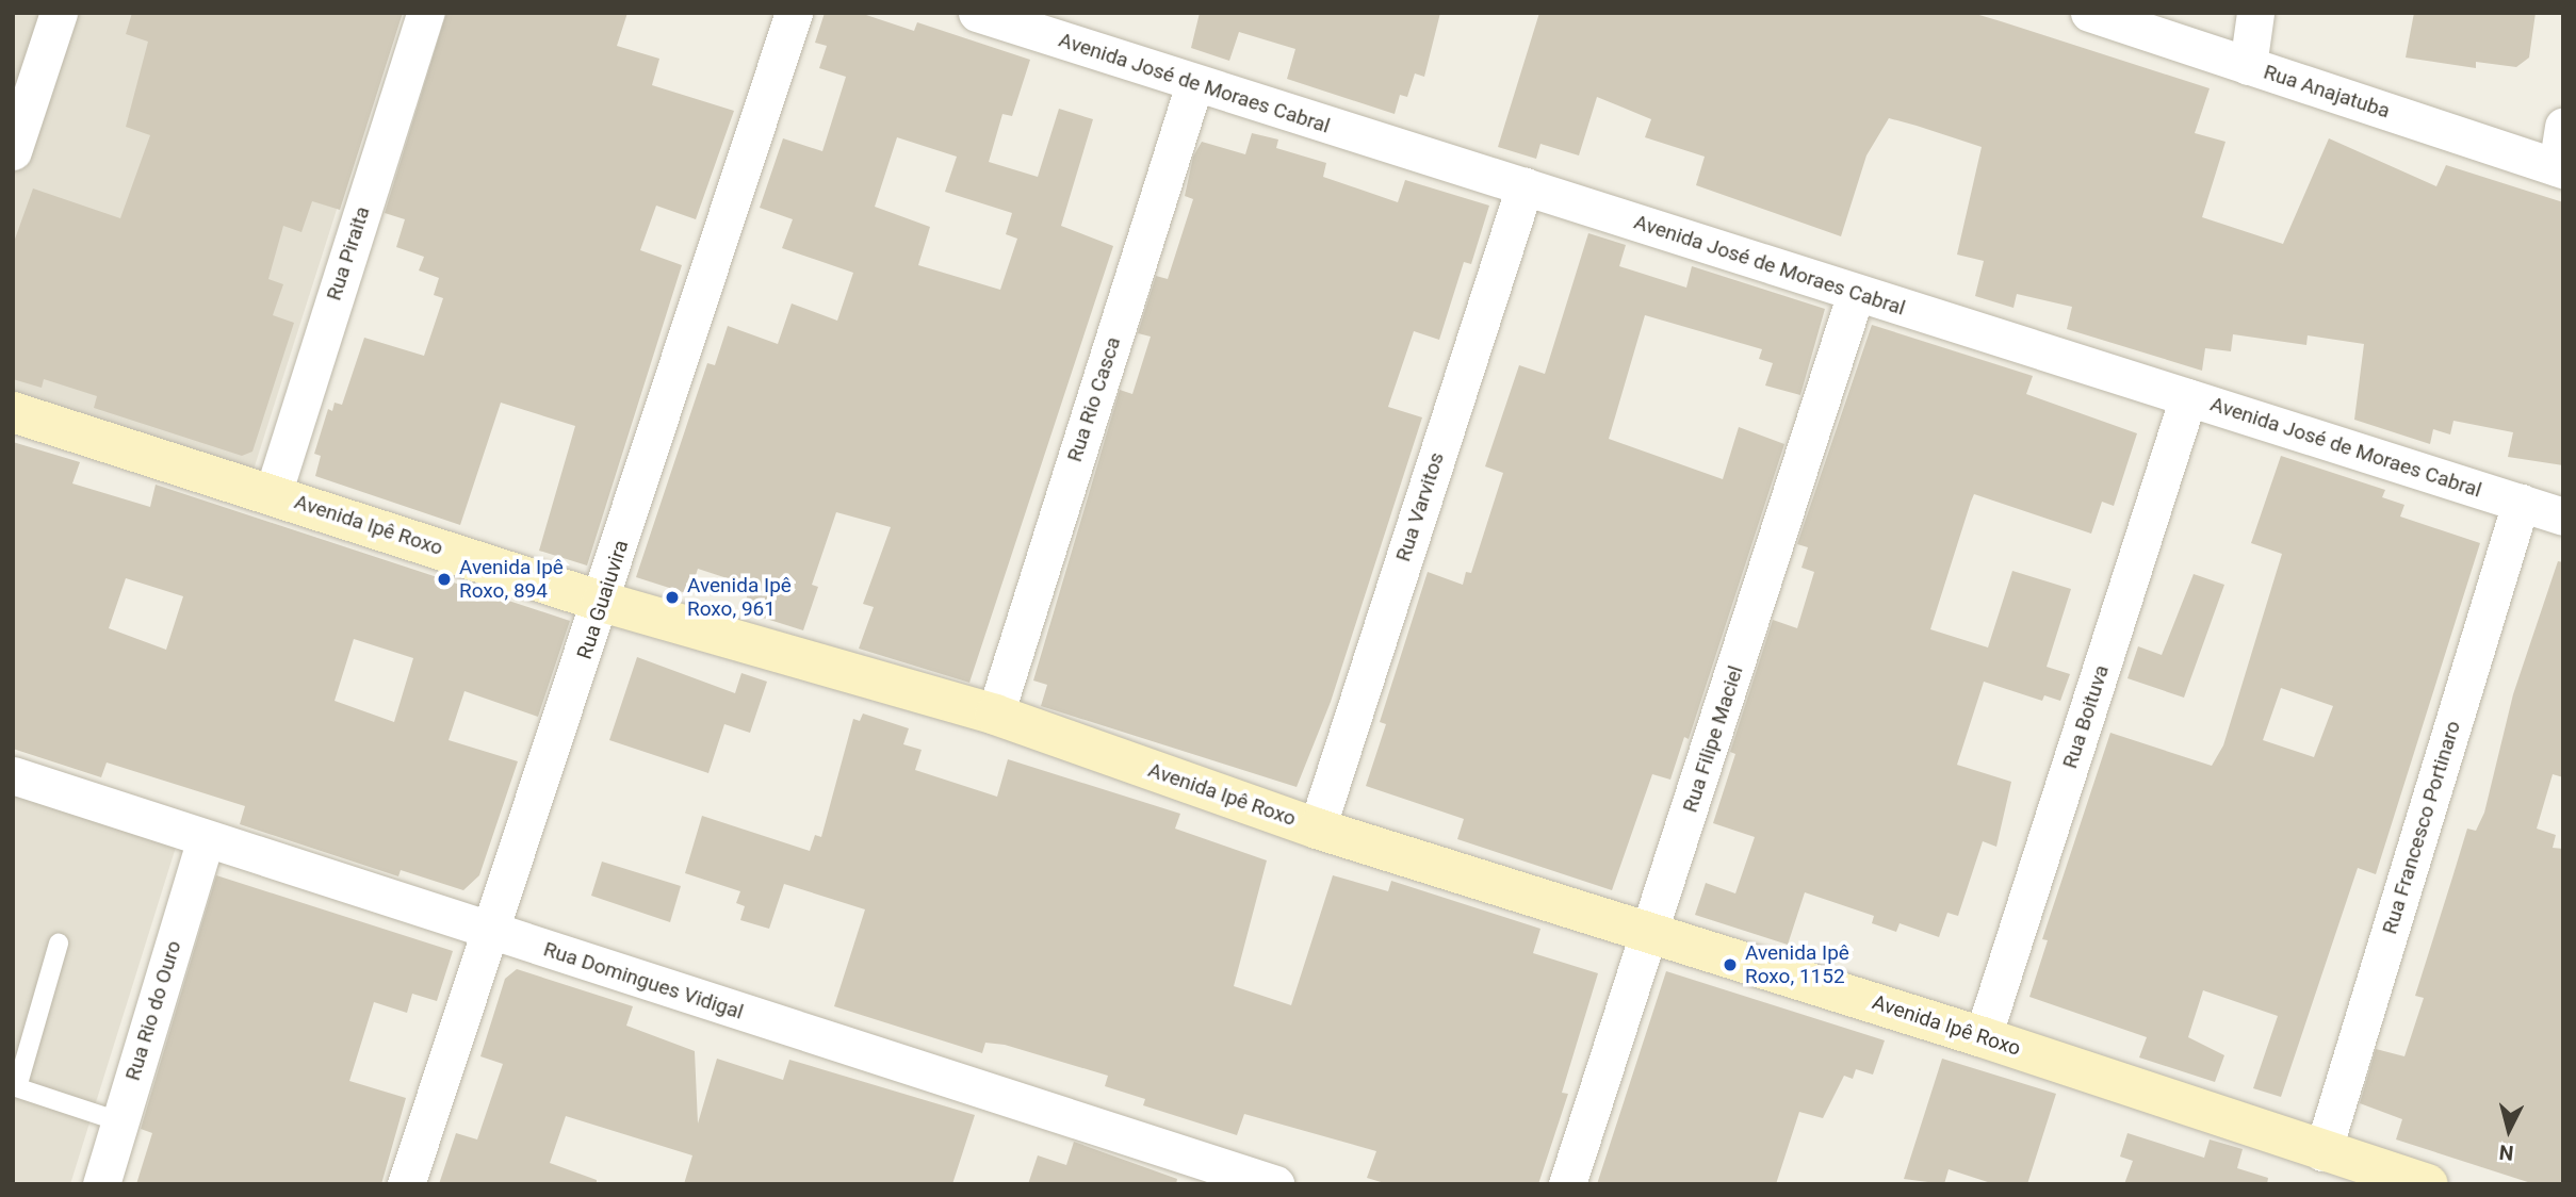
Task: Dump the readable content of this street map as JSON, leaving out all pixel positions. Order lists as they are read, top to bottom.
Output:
{
  "streets": {
    "street": [
      "Avenida José de Moraes Cabral",
      "Rua Anajatuba",
      "Rua Piraita",
      "Rua Rio Casca",
      "Rua Varvitos",
      "Avenida Ipê Roxo",
      "Rua Guaiuvira",
      "Rua Boituva",
      "Rua Filipe Maciel",
      "Rua Francesco Portinaro",
      "Rua Domingues Vidigal",
      "Rua Rio do Ouro"
    ]
  },
  "crossings": [
    ["Avenida José de Moraes Cabral", "Rua Rio Casca"],
    ["Avenida José de Moraes Cabral", "Rua Varvitos"],
    ["Avenida José de Moraes Cabral", "Rua Boituva"],
    ["Avenida José de Moraes Cabral", "Rua Filipe Maciel"],
    ["Avenida José de Moraes Cabral", "Rua Francesco Portinaro"],
    ["Rua Piraita", "Avenida Ipê Roxo"],
    ["Rua Rio Casca", "Avenida Ipê Roxo"],
    ["Rua Varvitos", "Avenida Ipê Roxo"],
    ["Avenida Ipê Roxo", "Rua Guaiuvira"],
    ["Avenida Ipê Roxo", "Rua Boituva"],
    ["Avenida Ipê Roxo", "Rua Filipe Maciel"],
    ["Avenida Ipê Roxo", "Rua Francesco Portinaro"],
    ["Rua Guaiuvira", "Rua Domingues Vidigal"],
    ["Rua Domingues Vidigal", "Rua Rio do Ouro"]
  ],
  "places": ["Avenida Ipê Roxo, 894", "Avenida Ipê Roxo, 961", "Avenida Ipê Roxo, 1152"],
  "north": "bottom"
}
